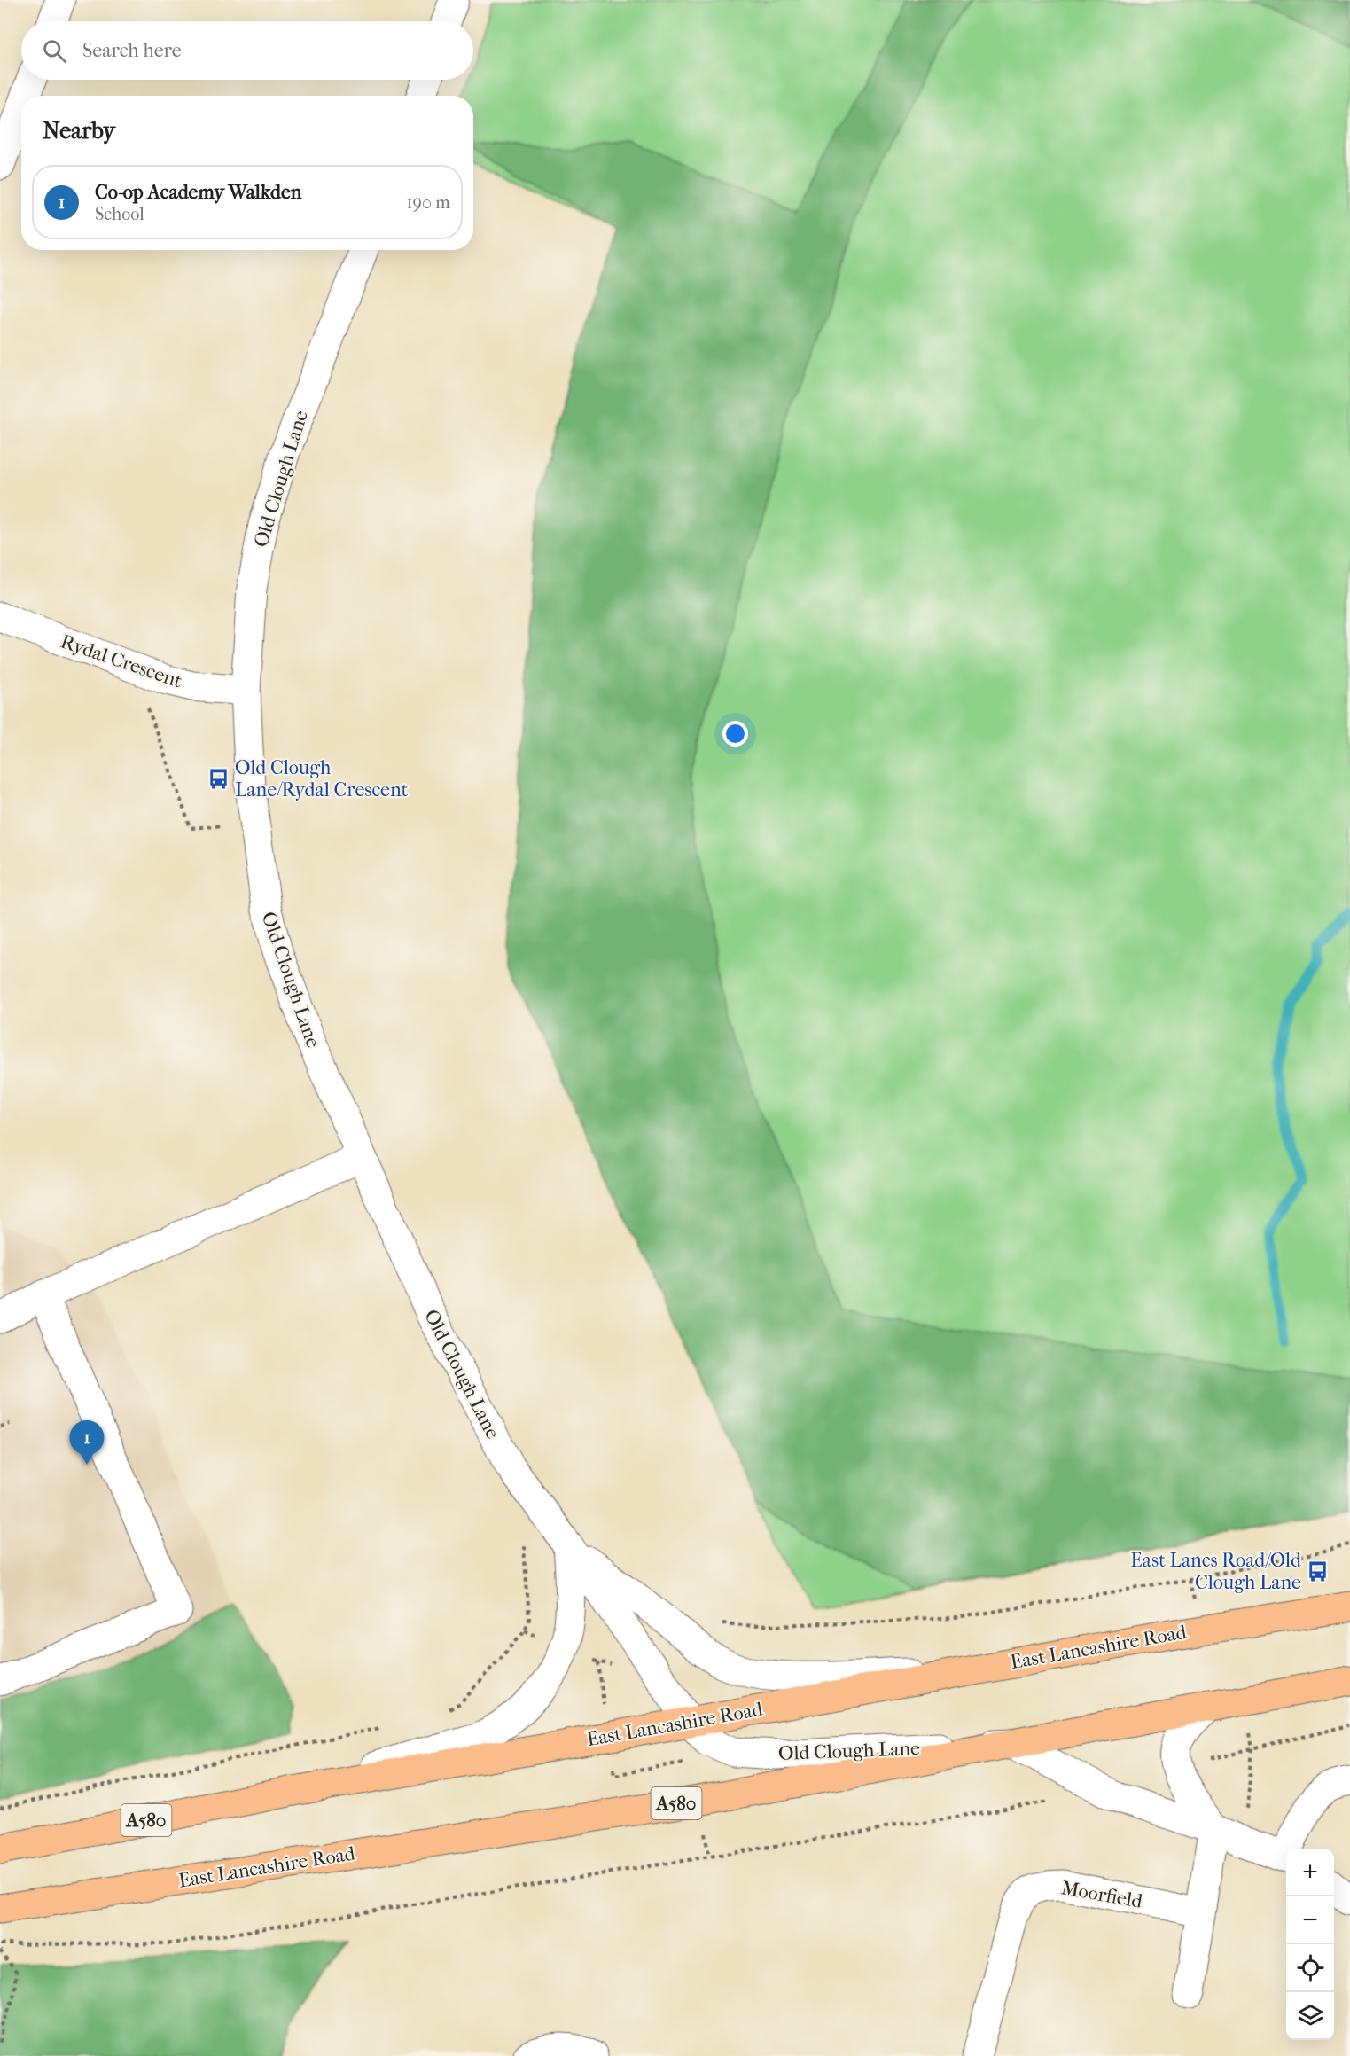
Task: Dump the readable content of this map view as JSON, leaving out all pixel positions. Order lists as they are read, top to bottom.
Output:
{
  "streets": {
    "highway": ["East Lancashire Road", "A580"],
    "street": ["Old Clough Lane", "Rydal Crescent", "Moorfield"]
  },
  "crossings": [
    ["Old Clough Lane", "Rydal Crescent"],
    ["Old Clough Lane", "East Lancashire Road"]
  ],
  "places": {
    "bus stop": ["Old Clough Lane/Rydal Crescent", "East Lancs Road/Old Clough Lane"]
  },
  "page": {
    "search": "Search here",
    "heading": "Nearby",
    "list": [
      {
        "mark": "1",
        "name": "Co-op Academy Walkden",
        "note": "School",
        "value": "190 m"
      }
    ],
    "pins": "1",
    "map_buttons": ["+", "−"]
  }
}
